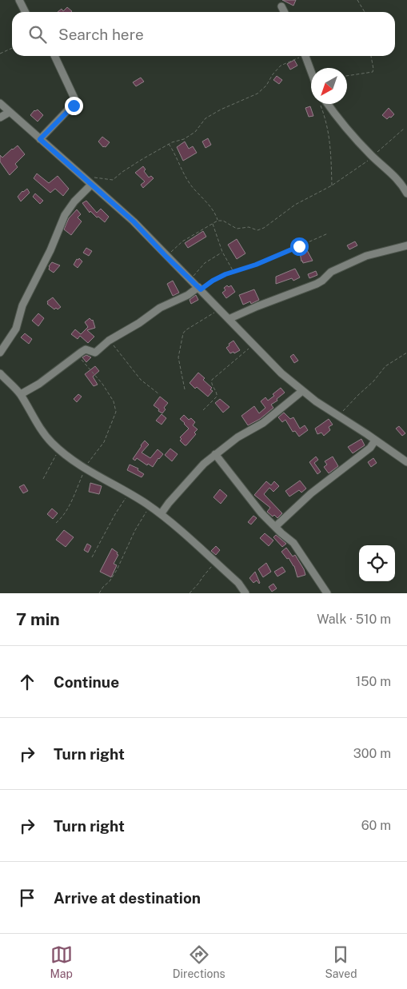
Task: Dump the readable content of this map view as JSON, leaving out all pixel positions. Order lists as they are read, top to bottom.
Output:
{
  "north": "bottom left",
  "page": {
    "search": "Search here",
    "heading": ["7 min", "Walk · 510 m"],
    "list": [
      ["Continue", "150 m"],
      ["Turn right", "300 m"],
      ["Turn right", "60 m"],
      "Arrive at destination"
    ],
    "nav": ["Map", "Directions", "Saved"]
  }
}
